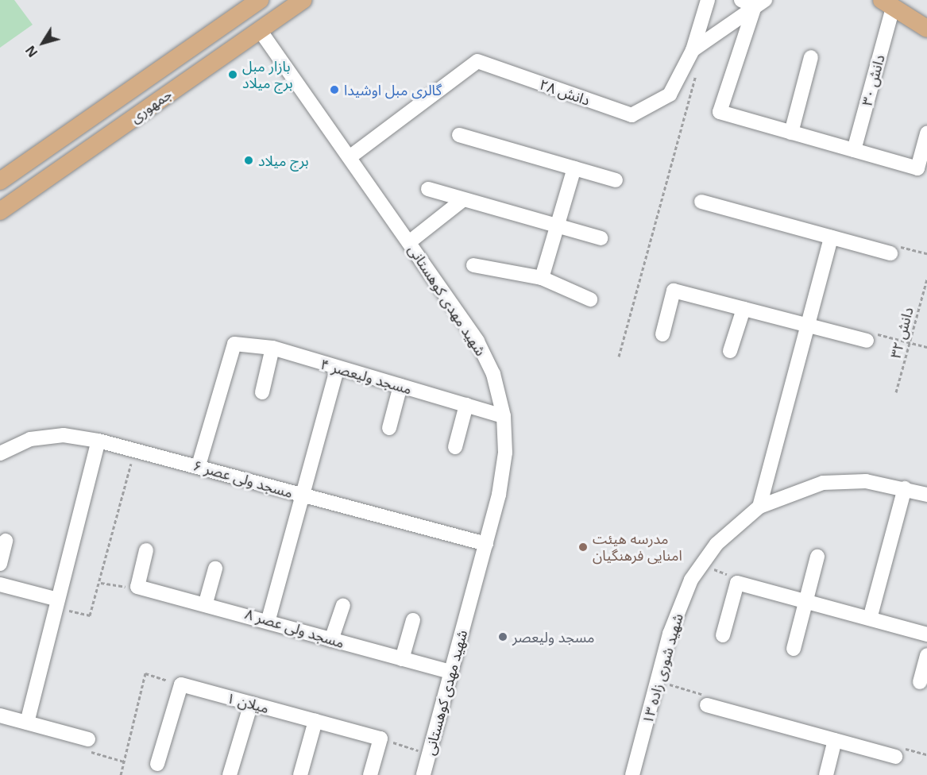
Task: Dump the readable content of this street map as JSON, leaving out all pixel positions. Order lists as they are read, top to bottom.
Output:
{
  "streets": {
    "main road": ["جمهوری"],
    "street": [
      "دانش ۳۰",
      "دانش ۲۸",
      "شهید مهدی کوهستانی",
      "مسجد ولیعصر ۴",
      "مسجد ولی عصر ۶",
      "مسجد ولی عصر ۸",
      "شهید شوری زاده ۱۳",
      "میلان ۱"
    ],
    "path": ["دانش ۳۲"]
  },
  "crossings": [
    ["دانش ۲۸", "شهید مهدی کوهستانی"],
    ["جمهوری", "شهید مهدی کوهستانی"],
    ["شهید مهدی کوهستانی", "مسجد ولیعصر ۴"],
    ["شهید مهدی کوهستانی", "مسجد ولی عصر ۶"],
    ["شهید مهدی کوهستانی", "مسجد ولی عصر ۸"],
    ["مسجد ولیعصر ۴", "مسجد ولی عصر ۶"]
  ],
  "places": [
    "بازار مبل برج میلاد",
    "گالری مبل اوشیدا",
    "برج میلاد",
    "مدرسه هیئت امنایی فرهنگیان",
    "مسجد ولیعصر"
  ],
  "north": "bottom left"
}
